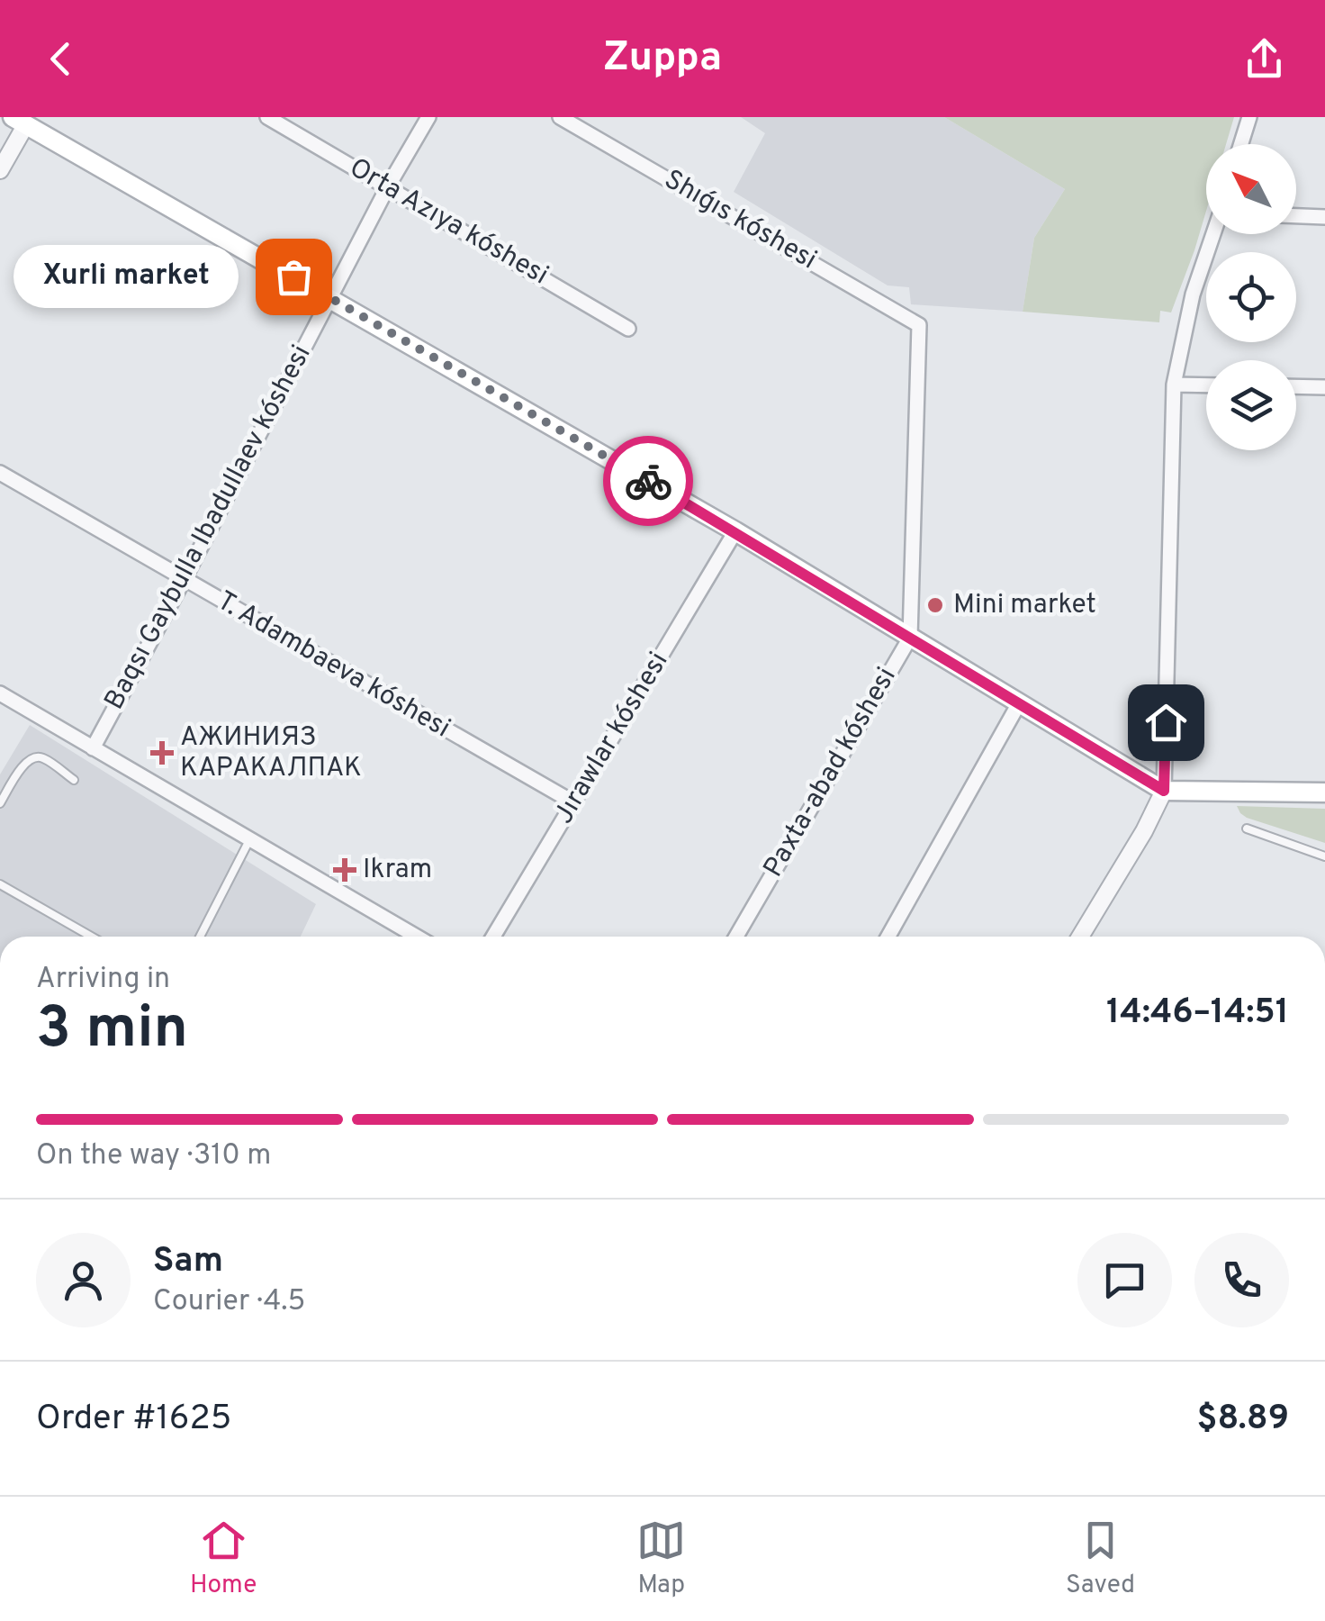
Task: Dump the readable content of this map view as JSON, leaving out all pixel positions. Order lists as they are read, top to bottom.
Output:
{
  "streets": {
    "street": [
      "Shıǵıs kóshesi",
      "Orta Azıya kóshesi",
      "Baqsı Gaybulla Ibadullaev kóshesi",
      "T. Adambaeva kóshesi",
      "Jırawlar kóshesi",
      "Paxta-abad kóshesi"
    ]
  },
  "crossings": [
    ["Shıǵıs kóshesi", "Paxta-abad kóshesi"],
    ["Orta Azıya kóshesi", "Baqsı Gaybulla Ibadullaev kóshesi"],
    ["Baqsı Gaybulla Ibadullaev kóshesi", "T. Adambaeva kóshesi"],
    ["T. Adambaeva kóshesi", "Jırawlar kóshesi"]
  ],
  "places": {
    "other": ["Xurli market", "Mini market"],
    "health": ["АЖИНИЯЗ КАРАКАЛПАК", "Ikram"]
  },
  "north": "top left",
  "page": {
    "header": "Zuppa",
    "bubble": "Xurli market",
    "heading": ["3 min", "Arriving in", "14:46–14:51"],
    "panel": [
      "Sam",
      "Courier · 4.5",
      "Order #1625",
      "$8.89"
    ],
    "bar": "On the way · 310 m",
    "tabs": ["Home", "Map", "Saved"]
  }
}
